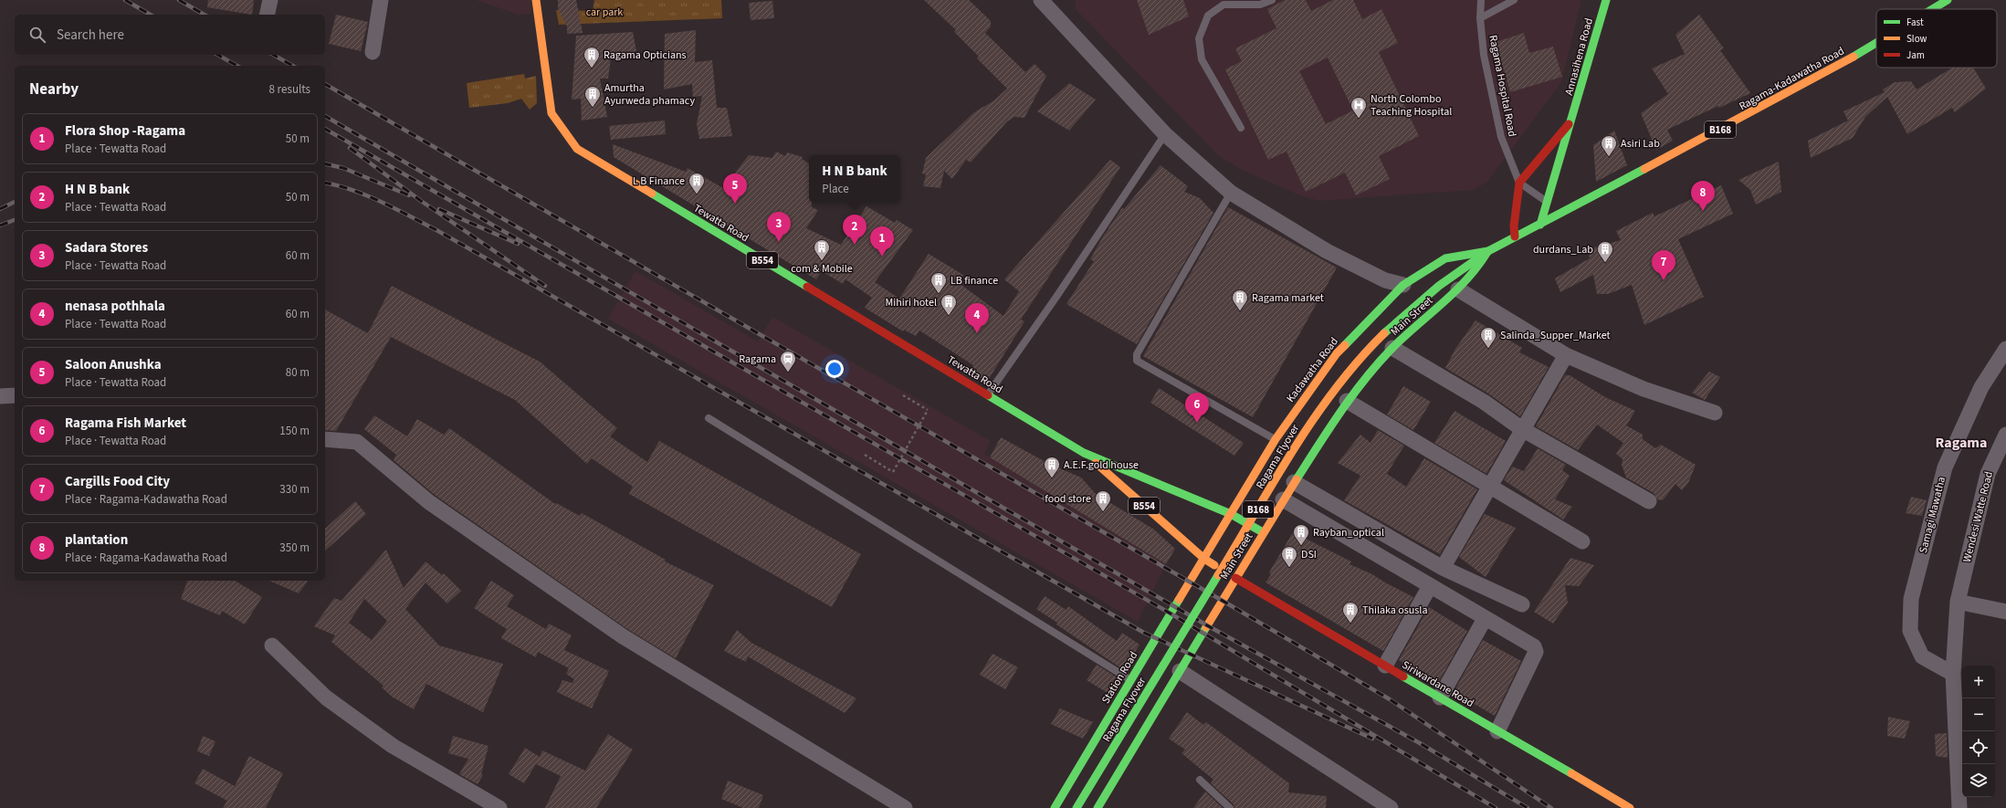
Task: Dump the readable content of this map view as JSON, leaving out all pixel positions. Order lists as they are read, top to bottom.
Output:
{
  "streets": {
    "main road": [
      "Annasihena Road",
      "Ragama-Kadawatha Road",
      "B168",
      "Tewatta Road",
      "B554",
      "Main Street",
      "Kadawatha Road",
      "Ragama Flyover",
      "Station Road",
      "Siriwardane Road"
    ],
    "street": ["Samagi Mawatha", "Wendesi Watte Road"],
    "lane": ["Ragama Hospital Road"]
  },
  "crossings": [
    ["Annasihena Road", "Ragama-Kadawatha Road"],
    ["Annasihena Road", "Ragama Hospital Road"],
    ["Ragama-Kadawatha Road", "Main Street"],
    ["Ragama-Kadawatha Road", "Kadawatha Road"],
    ["Ragama-Kadawatha Road", "Ragama Flyover"],
    ["Tewatta Road", "Main Street"],
    ["Tewatta Road", "Kadawatha Road"],
    ["Tewatta Road", "Station Road"],
    ["Tewatta Road", "Siriwardane Road"],
    ["Main Street", "Kadawatha Road"],
    ["Main Street", "Ragama Flyover"],
    ["Main Street", "Siriwardane Road"],
    ["Kadawatha Road", "Ragama Flyover"],
    ["Kadawatha Road", "Station Road"],
    ["Kadawatha Road", "Siriwardane Road"],
    ["Samagi Mawatha", "Wendesi Watte Road"],
    ["Station Road", "Siriwardane Road"]
  ],
  "districts": ["Ragama"],
  "parks": ["car park"],
  "places": {
    "building": [
      "Ragama Opticians",
      "Amurtha Ayurweda phamacy",
      "Asiri Lab",
      "L B Finance",
      "com & Mobile",
      "durdans_Lab",
      "LB finance",
      "Ragama market",
      "Mihiri hotel",
      "Salinda_Supper_Market",
      "A.E.F.gold house",
      "food store",
      "Rayban_optical",
      "DSI",
      "Thilaka osusla"
    ],
    "hospital": ["North Colombo Teaching Hospital"],
    "station": ["Ragama"]
  },
  "legend": ["Fast", "Slow", "Jam"],
  "page": {
    "search": "Search here",
    "heading": ["Nearby", "8 results"],
    "list": [
      {
        "mark": "1",
        "name": "Flora Shop -Ragama",
        "note": "Place · Tewatta Road",
        "value": "50 m"
      },
      {
        "mark": "2",
        "name": "H N B bank",
        "note": "Place · Tewatta Road",
        "value": "50 m"
      },
      {
        "mark": "3",
        "name": "Sadara Stores",
        "note": "Place · Tewatta Road",
        "value": "60 m"
      },
      {
        "mark": "4",
        "name": "nenasa pothhala",
        "note": "Place · Tewatta Road",
        "value": "60 m"
      },
      {
        "mark": "5",
        "name": "Saloon Anushka",
        "note": "Place · Tewatta Road",
        "value": "80 m"
      },
      {
        "mark": "6",
        "name": "Ragama Fish Market",
        "note": "Place · Tewatta Road",
        "value": "150 m"
      },
      {
        "mark": "7",
        "name": "Cargills Food City",
        "note": "Place · Ragama-Kadawatha Road",
        "value": "330 m"
      },
      {
        "mark": "8",
        "name": "plantation",
        "note": "Place · Ragama-Kadawatha Road",
        "value": "350 m"
      }
    ],
    "popup": ["H N B bank", "Place"],
    "pins": [
      "5",
      "8",
      "3",
      "2",
      "1",
      "7",
      "4",
      "6"
    ],
    "map_buttons": ["+", "−"]
  }
}
